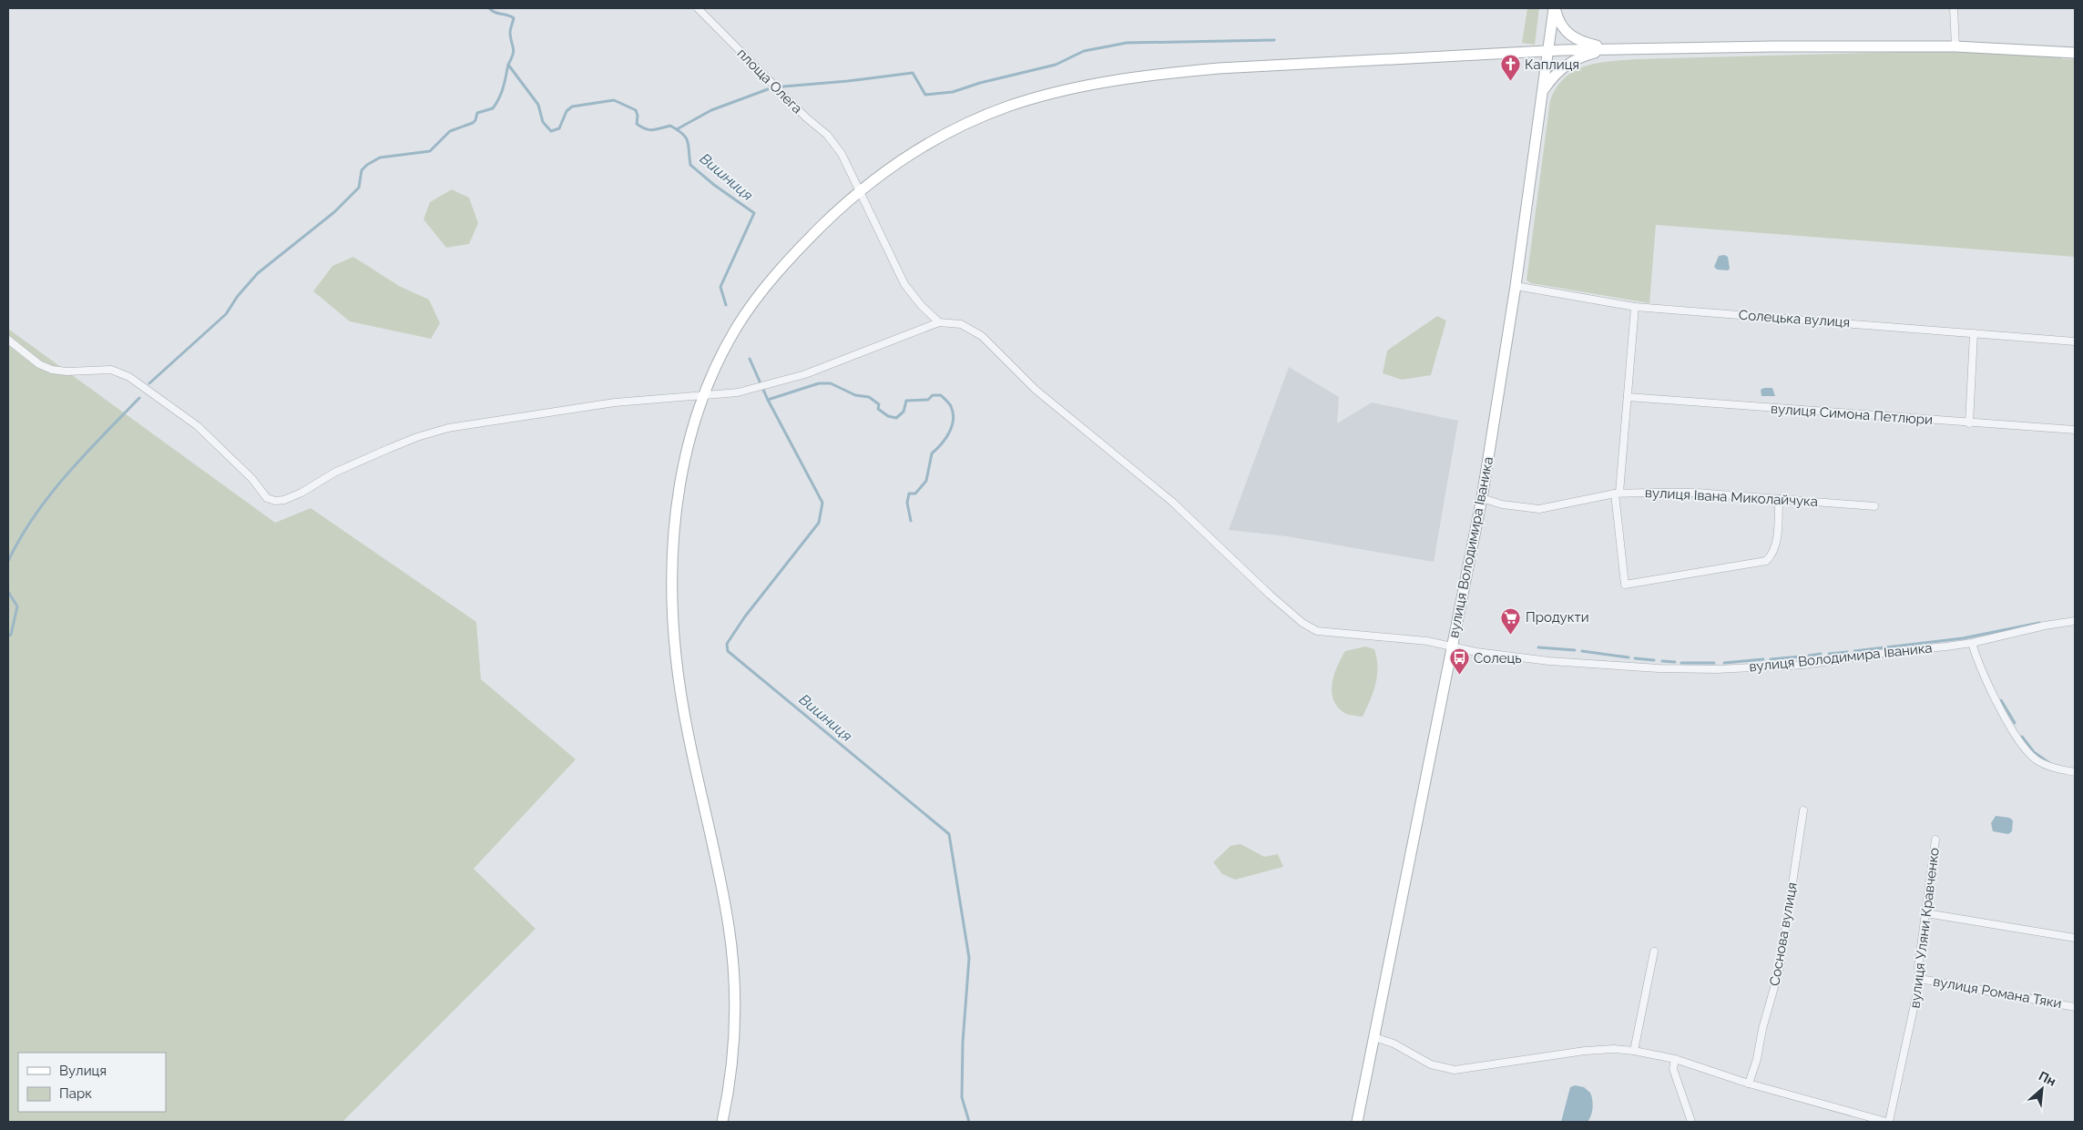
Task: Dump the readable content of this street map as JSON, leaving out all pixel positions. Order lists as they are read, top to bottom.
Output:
{
  "streets": {
    "main road": ["вулиця Володимира Іваника"],
    "street": [
      "площа Олега",
      "Солецька вулиця",
      "вулиця Симона Петлюри",
      "вулиця Івана Миколайчука",
      "вулиця Уляни Кравченко",
      "Соснова вулиця",
      "вулиця Романа Тяки"
    ]
  },
  "crossings": [
    ["Солецька вулиця", "вулиця Володимира Іваника"],
    ["вулиця Івана Миколайчука", "вулиця Володимира Іваника"],
    ["вулиця Уляни Кравченко", "вулиця Романа Тяки"]
  ],
  "water": ["Вишниця"],
  "places": {
    "church": ["Каплиця"],
    "supermarket": ["Продукти"],
    "bus stop": ["Солець"]
  },
  "legend": ["Вулиця", "Парк"],
  "north": "top right"
}
